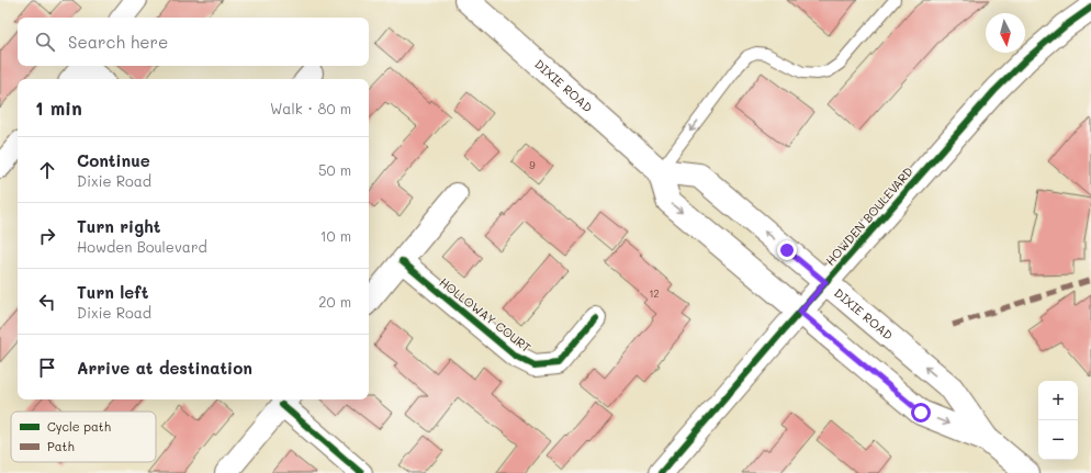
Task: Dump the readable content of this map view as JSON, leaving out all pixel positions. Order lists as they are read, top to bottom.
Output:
{
  "streets": {
    "main road": ["DIXIE ROAD", "HOWDEN BOULEVARD"],
    "street": ["HOLLOWAY COURT"]
  },
  "crossings": [
    ["DIXIE ROAD", "HOWDEN BOULEVARD"]
  ],
  "house_numbers": ["9", "12"],
  "legend": ["Cycle path", "Path"],
  "north": "bottom",
  "page": {
    "search": "Search here",
    "heading": ["1 min", "Walk · 80 m"],
    "list": [
      ["Continue", "Dixie Road", "50 m"],
      ["Turn right", "Howden Boulevard", "10 m"],
      ["Turn left", "Dixie Road", "20 m"],
      "Arrive at destination"
    ],
    "map_buttons": ["+", "−"]
  }
}
